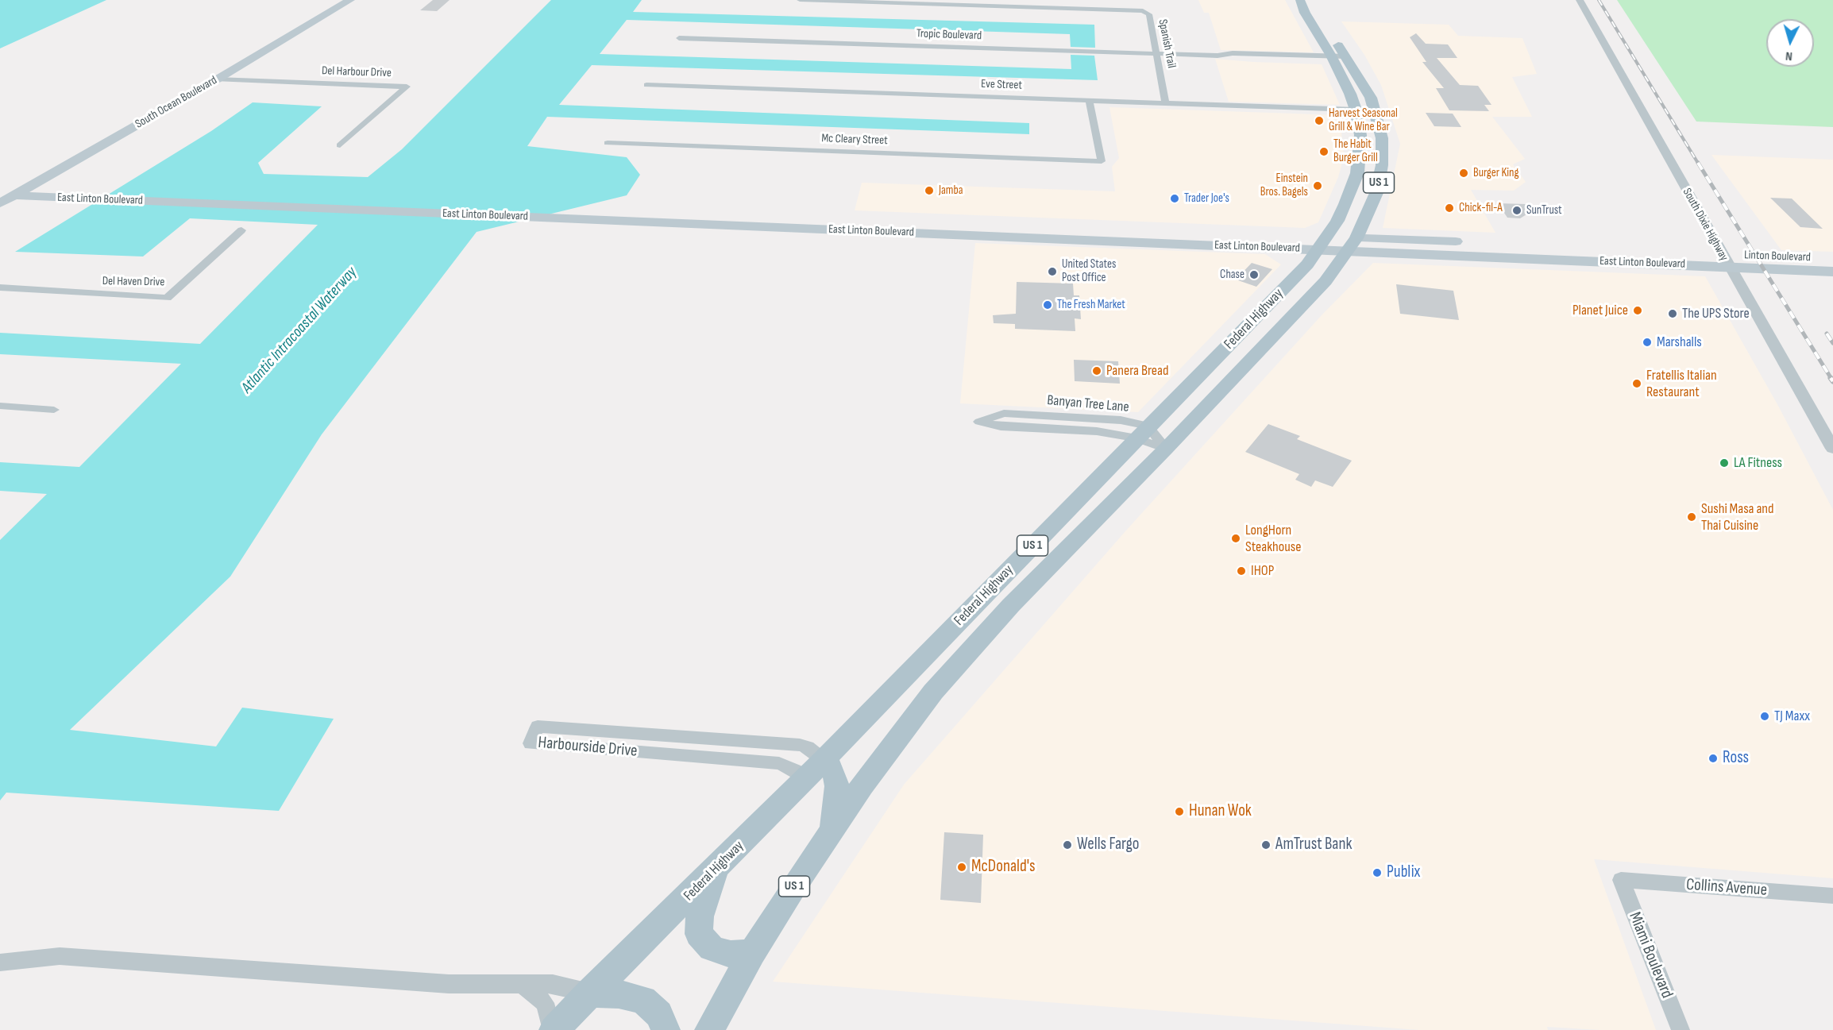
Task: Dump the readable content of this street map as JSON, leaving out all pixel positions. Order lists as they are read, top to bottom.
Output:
{
  "streets": {
    "main road": [
      "South Ocean Boulevard",
      "US 1",
      "East Linton Boulevard",
      "Linton Boulevard",
      "Federal Highway"
    ],
    "street": [
      "Tropic Boulevard",
      "Spanish Trail",
      "Del Harbour Drive",
      "Eve Street",
      "Mc Cleary Street",
      "South Dixie Highway",
      "Del Haven Drive",
      "Banyan Tree Lane",
      "Harbourside Drive",
      "Collins Avenue",
      "Miami Boulevard"
    ]
  },
  "crossings": [
    ["Tropic Boulevard", "Spanish Trail"],
    ["Tropic Boulevard", "Federal Highway"],
    ["Spanish Trail", "Eve Street"],
    ["Del Harbour Drive", "South Ocean Boulevard"],
    ["Eve Street", "Mc Cleary Street"],
    ["Eve Street", "Federal Highway"],
    ["South Ocean Boulevard", "East Linton Boulevard"],
    ["US 1", "Federal Highway"],
    ["East Linton Boulevard", "South Dixie Highway"],
    ["East Linton Boulevard", "Linton Boulevard"],
    ["East Linton Boulevard", "Federal Highway"],
    ["South Dixie Highway", "Linton Boulevard"],
    ["Federal Highway", "Banyan Tree Lane"],
    ["Federal Highway", "Harbourside Drive"],
    ["Collins Avenue", "Miami Boulevard"]
  ],
  "water": ["Atlantic Intracoastal Waterway"],
  "places": [
    "Harvest Seasonal Grill & Wine Bar",
    "The Habit Burger Grill",
    "Burger King",
    "Einstein Bros. Bagels",
    "Jamba",
    "Trader Joe's",
    "Chick-fil-A",
    "SunTrust",
    "United States Post Office",
    "Chase",
    "The Fresh Market",
    "Planet Juice",
    "The UPS Store",
    "Marshalls",
    "Panera Bread",
    "Fratellis Italian Restaurant",
    "LA Fitness",
    "Sushi Masa and Thai Cuisine",
    "LongHorn Steakhouse",
    "IHOP",
    "TJ Maxx",
    "Ross",
    "Hunan Wok",
    "Wells Fargo",
    "AmTrust Bank",
    "McDonald's",
    "Publix"
  ],
  "north": "bottom"
}
